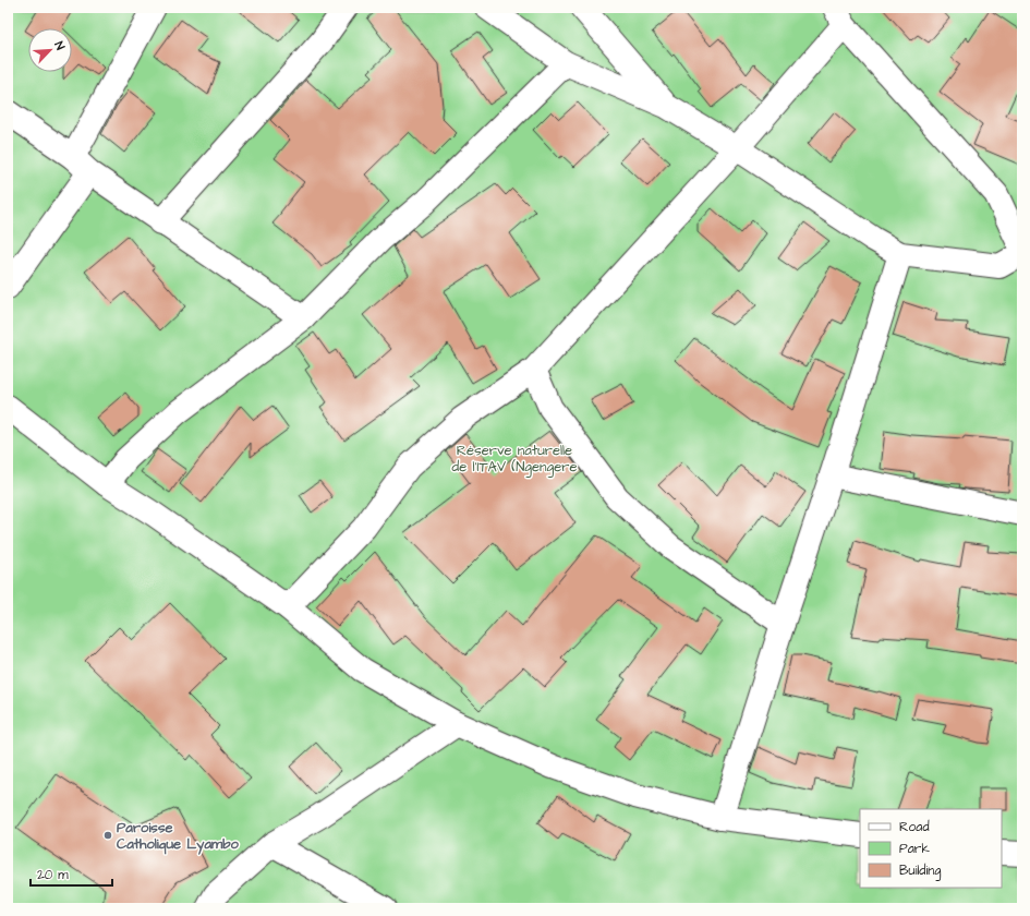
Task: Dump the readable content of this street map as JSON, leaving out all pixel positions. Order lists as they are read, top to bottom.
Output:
{
  "parks": ["Réserve naturelle de l'ITAV (Ngengere"],
  "places": ["Paroisse Catholique Lyambo"],
  "legend": ["Road", "Park", "Building"],
  "scale_bar": "20 m",
  "north": "top right"
}
